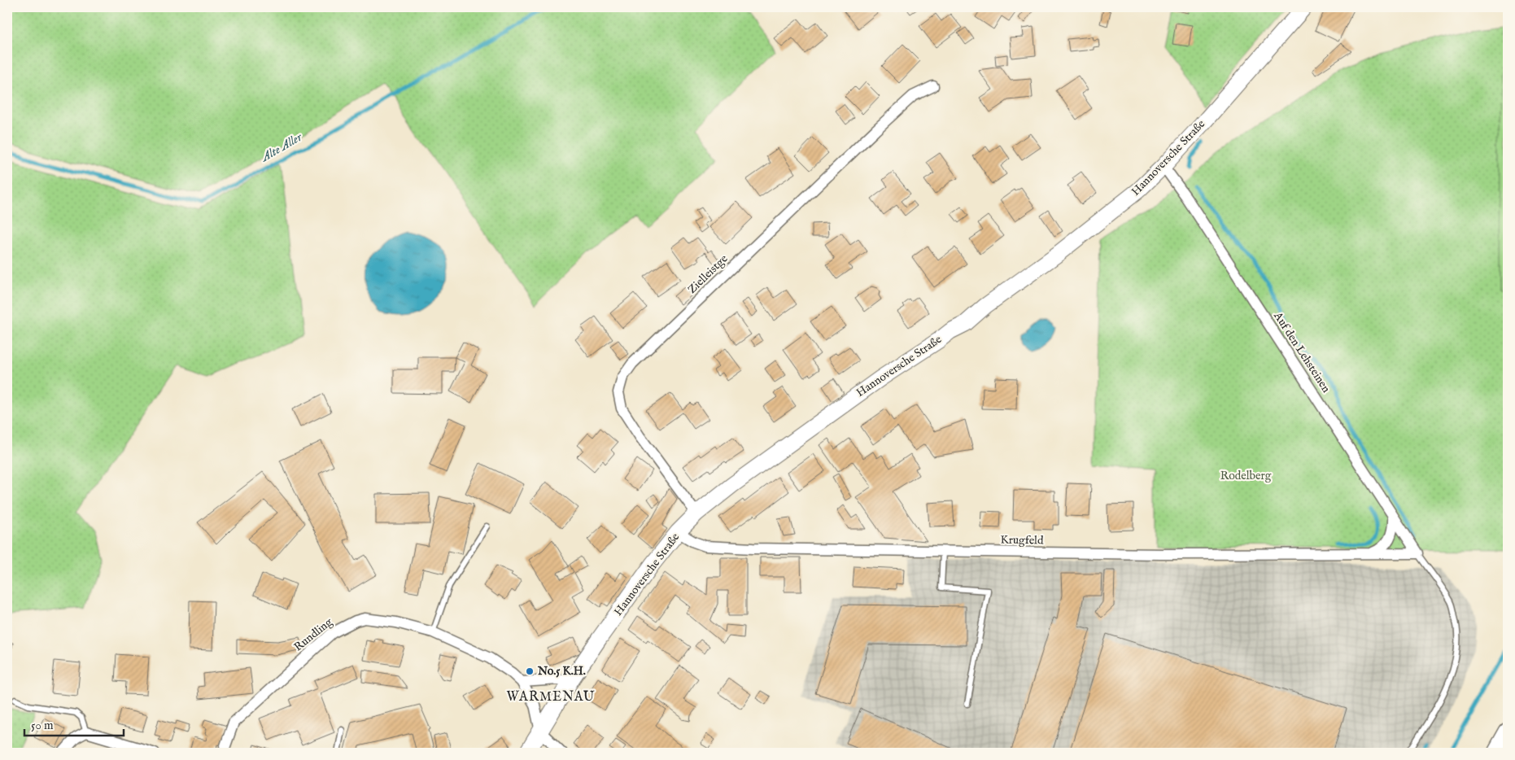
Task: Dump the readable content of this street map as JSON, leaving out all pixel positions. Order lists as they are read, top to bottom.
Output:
{
  "streets": {
    "street": [
      "Hannoversche Straße",
      "Zielleistge",
      "Auf den Lehsteinen",
      "Krugfeld",
      "Rundling"
    ]
  },
  "crossings": [
    ["Hannoversche Straße", "Zielleistge"],
    ["Hannoversche Straße", "Auf den Lehsteinen"],
    ["Hannoversche Straße", "Krugfeld"],
    ["Hannoversche Straße", "Rundling"],
    ["Auf den Lehsteinen", "Krugfeld"]
  ],
  "districts": ["WARMENAU"],
  "water": ["Alte Aller"],
  "parks": ["Rodelberg"],
  "places": ["No.5 K.H."],
  "scale_bar": "50 m"
}
